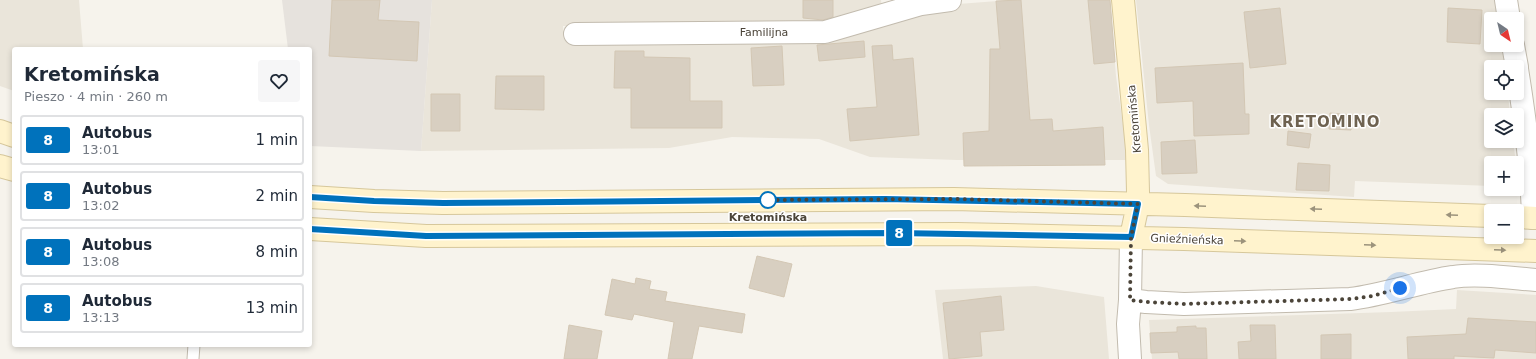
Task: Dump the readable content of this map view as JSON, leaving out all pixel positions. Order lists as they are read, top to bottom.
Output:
{
  "streets": {
    "main road": ["Kretomińska", "Gnieźnieńska"],
    "street": ["Familijna"]
  },
  "crossings": [
    ["Kretomińska", "Gnieźnieńska"]
  ],
  "districts": ["KRETOMINO"],
  "places": ["Kretomińska"],
  "lines": ["bus line 8"],
  "north": "bottom right",
  "page": {
    "on_map": "8",
    "map_buttons": ["+", "−"],
    "heading": ["Kretomińska", "Pieszo · 4 min · 260 m"],
    "list": [
      {
        "mark": "8",
        "name": "Autobus",
        "note": "13:01",
        "value": "1 min"
      },
      {
        "mark": "8",
        "name": "Autobus",
        "note": "13:02",
        "value": "2 min"
      },
      {
        "mark": "8",
        "name": "Autobus",
        "note": "13:08",
        "value": "8 min"
      },
      {
        "mark": "8",
        "name": "Autobus",
        "note": "13:13",
        "value": "13 min"
      }
    ]
  }
}
